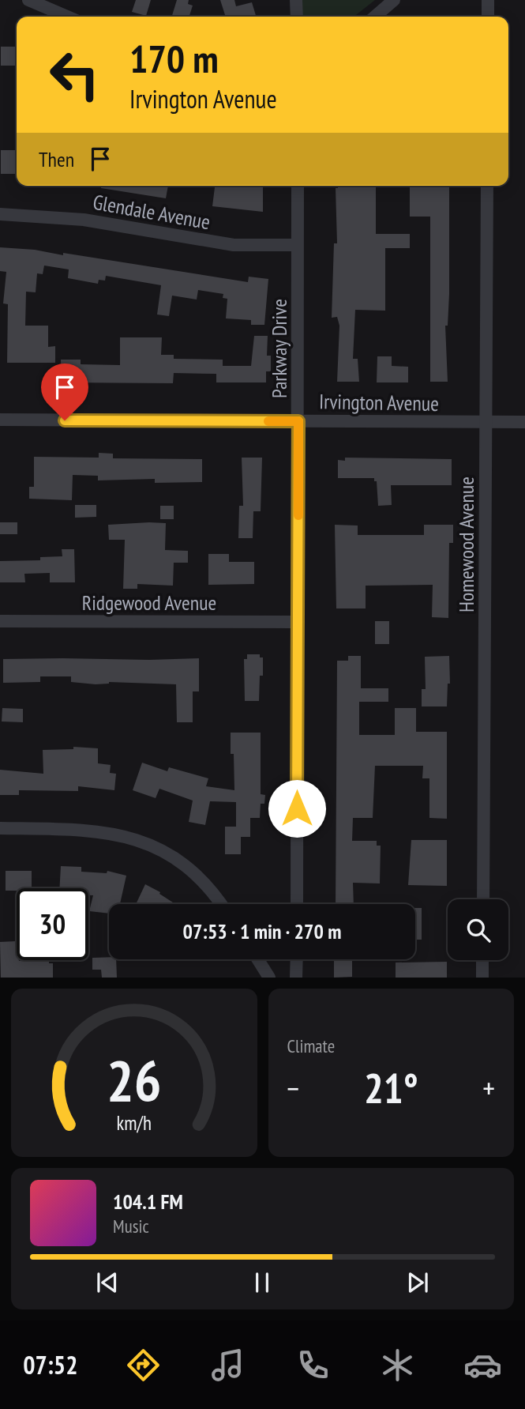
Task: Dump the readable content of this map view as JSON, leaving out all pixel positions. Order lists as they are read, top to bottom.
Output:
{
  "streets": {
    "street": [
      "Glendale Avenue",
      "Parkway Drive",
      "Irvington Avenue",
      "Homewood Avenue",
      "Ridgewood Avenue"
    ]
  },
  "crossings": [
    ["Glendale Avenue", "Parkway Drive"],
    ["Parkway Drive", "Irvington Avenue"],
    ["Parkway Drive", "Ridgewood Avenue"],
    ["Irvington Avenue", "Homewood Avenue"]
  ],
  "page": {
    "turn": ["170 m", "Irvington Avenue"],
    "then": "Then",
    "limit": "30",
    "trip": "07:53 · 1 min · 270 m",
    "tile": "Climate",
    "heat": ["−", "21°", "+"],
    "song": ["104.1 FM", "Music"],
    "tabs": "07:52",
    "gauge": ["26", "km/h"]
  }
}
